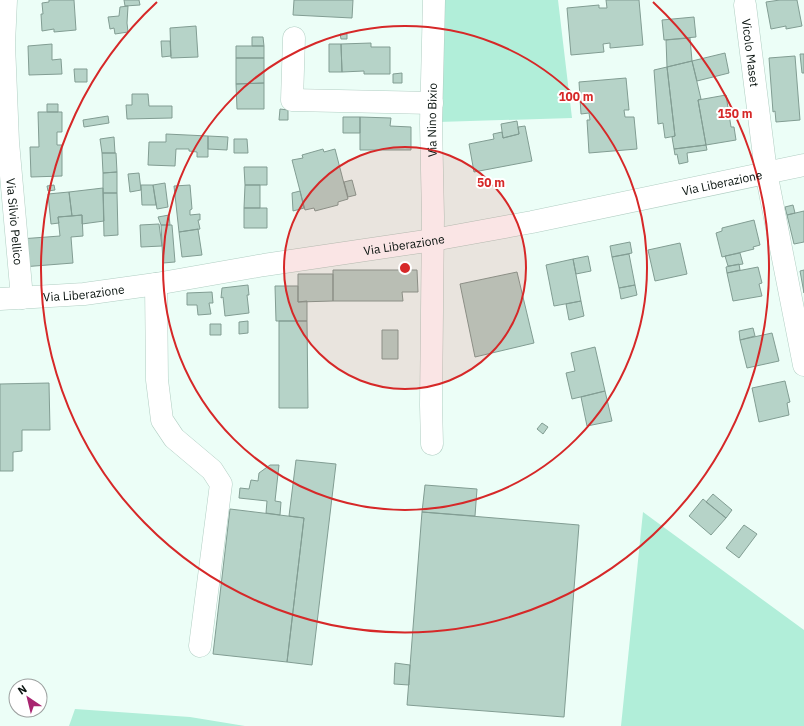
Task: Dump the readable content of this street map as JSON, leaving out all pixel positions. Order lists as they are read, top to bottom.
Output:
{
  "streets": {
    "main road": [
      "Vicolo Maset",
      "Via Nino Bixio",
      "Via Liberazione",
      "Via Silvio Pellico"
    ]
  },
  "crossings": [
    ["Vicolo Maset", "Via Liberazione"],
    ["Via Nino Bixio", "Via Liberazione"],
    ["Via Liberazione", "Via Silvio Pellico"]
  ],
  "north": "top left",
  "rings": ["100 m", "150 m", "50 m"]
}
